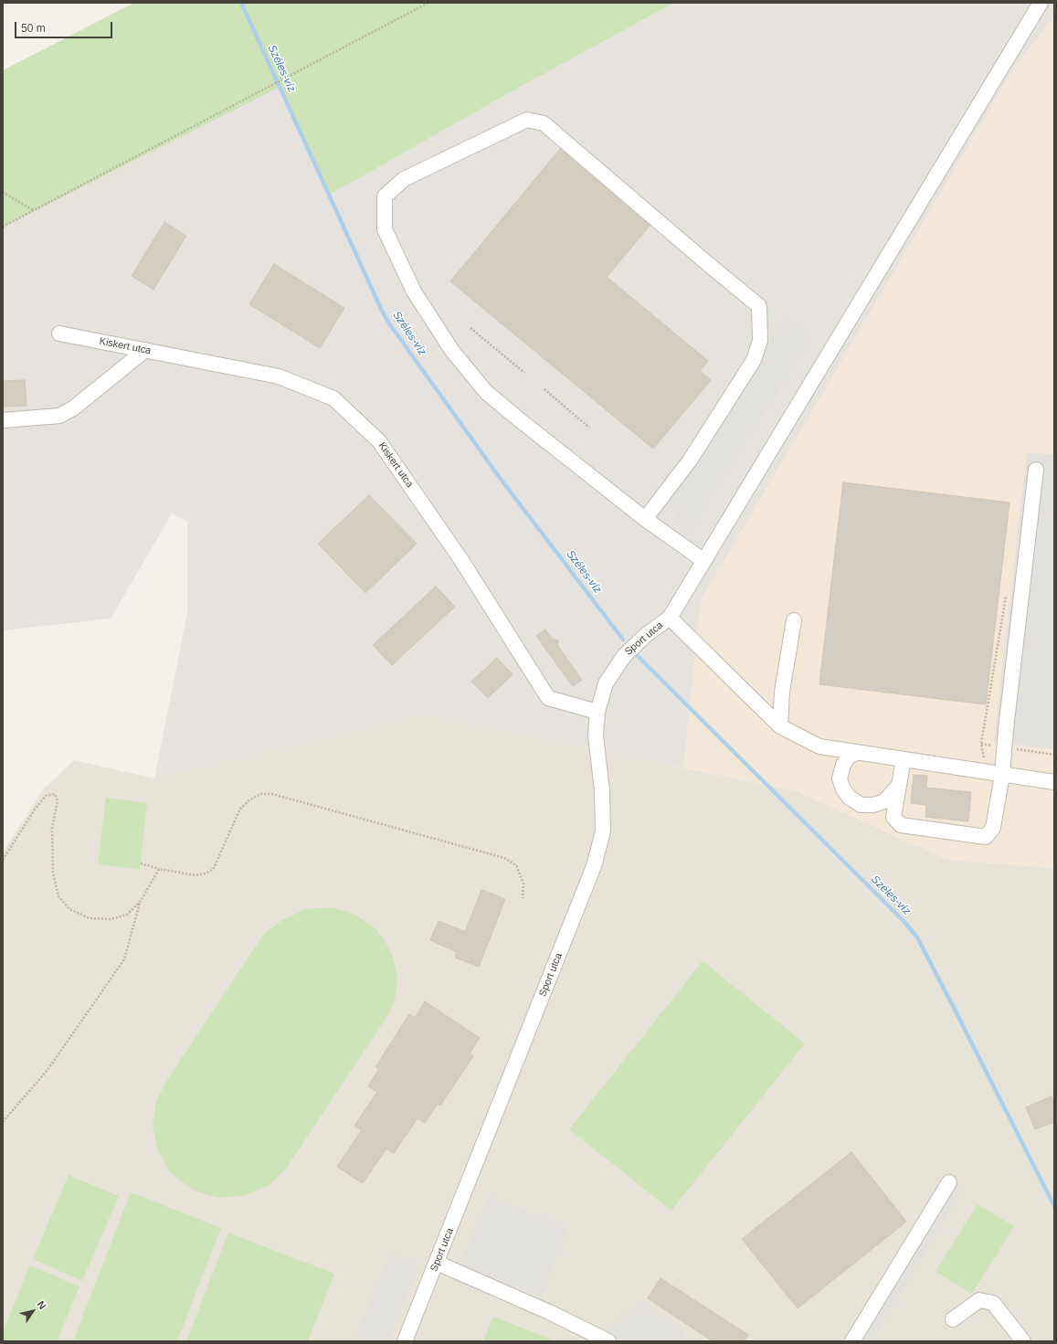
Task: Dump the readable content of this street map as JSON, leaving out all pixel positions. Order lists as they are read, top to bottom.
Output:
{
  "streets": {
    "street": ["Kiskert utca", "Sport utca"]
  },
  "crossings": [
    ["Kiskert utca", "Sport utca"]
  ],
  "water": ["Széles-víz"],
  "scale_bar": "50 m",
  "north": "top right"
}
